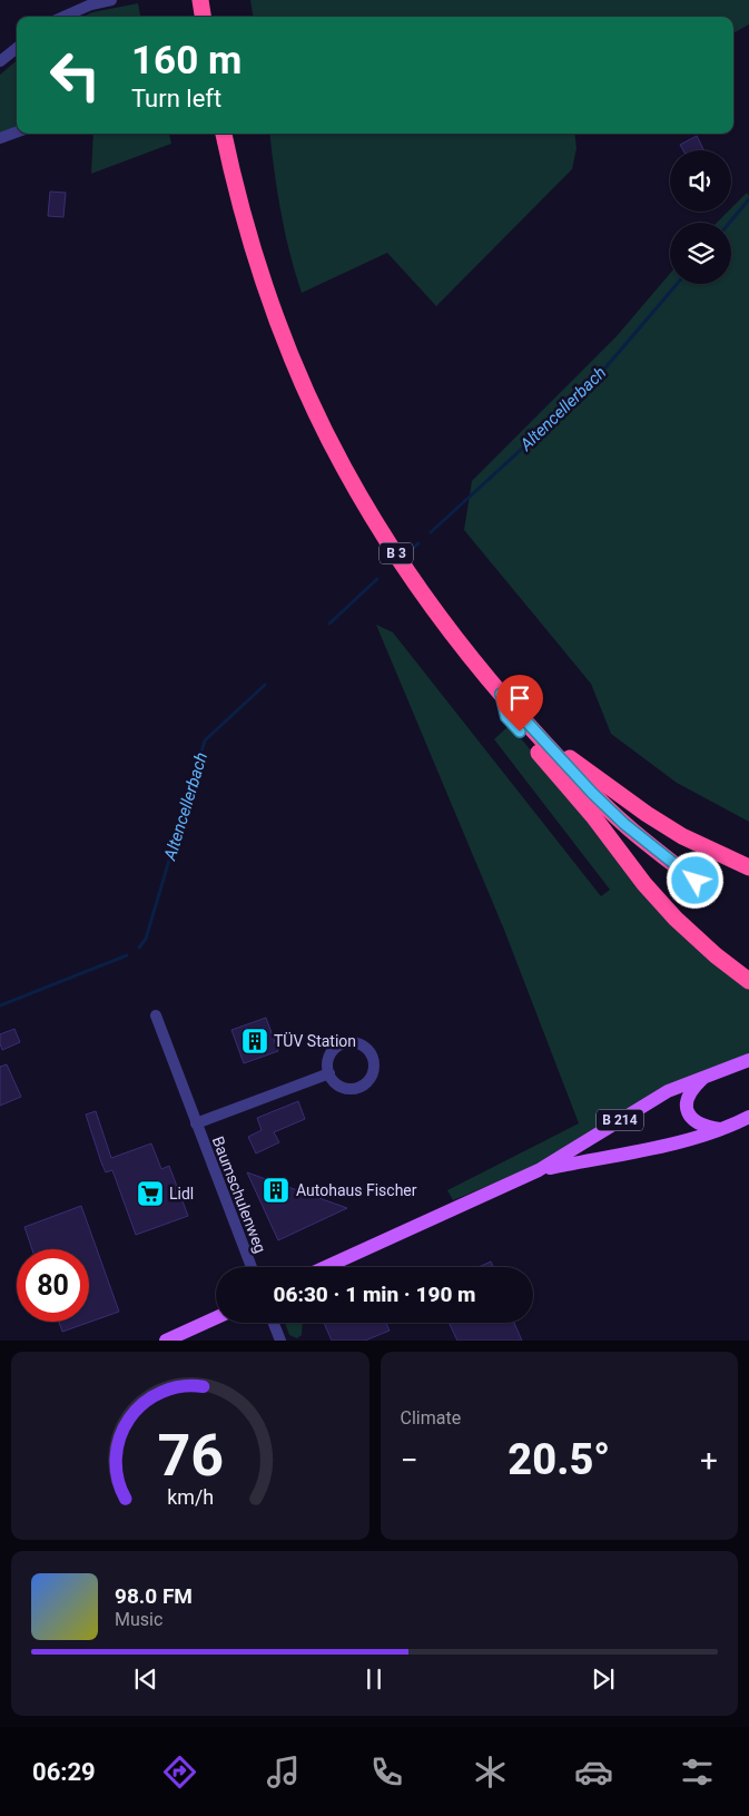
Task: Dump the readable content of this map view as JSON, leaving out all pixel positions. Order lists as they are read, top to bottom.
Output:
{
  "streets": {
    "highway": ["B 3"],
    "main road": ["B 214"],
    "street": ["Baumschulenweg"]
  },
  "water": ["Altencellerbach"],
  "places": {
    "building": ["TÜV Station", "Autohaus Fischer"],
    "supermarket": ["Lidl"]
  },
  "page": {
    "turn": ["160 m", "Turn left"],
    "limit": "80",
    "trip": "06:30 · 1 min · 190 m",
    "tile": "Climate",
    "heat": ["−", "20.5°", "+"],
    "song": ["98.0 FM", "Music"],
    "tabs": "06:29",
    "gauge": ["76", "km/h"]
  }
}
